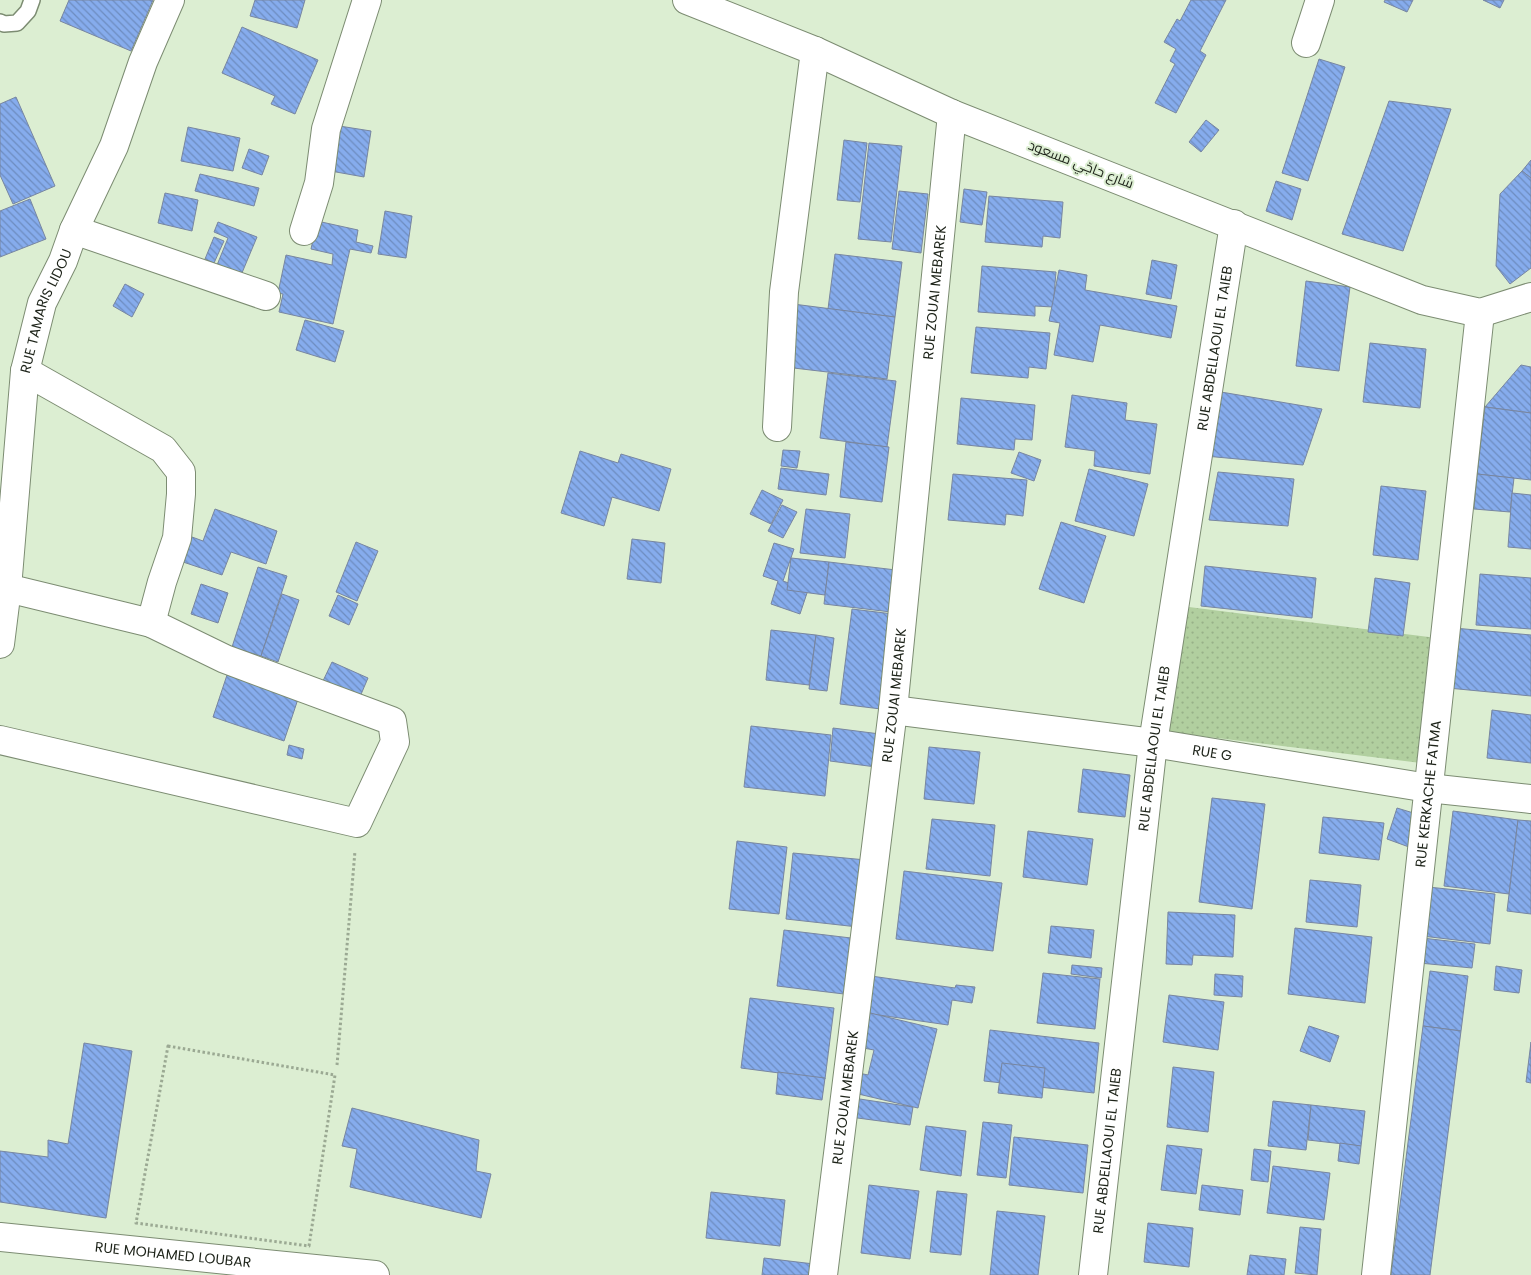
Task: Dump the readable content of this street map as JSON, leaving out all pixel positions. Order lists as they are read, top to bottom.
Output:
{
  "streets": {
    "street": [
      "شارع حاجّي مسعود",
      "RUE ZOUAI MEBAREK",
      "RUE TAMARIS LIDOU",
      "RUE ABDELLAOUI EL TAIEB",
      "RUE G",
      "RUE KERKACHE FATMA",
      "RUE MOHAMED LOUBAR"
    ]
  },
  "crossings": [
    ["شارع حاجّي مسعود", "RUE ZOUAI MEBAREK"],
    ["شارع حاجّي مسعود", "RUE ABDELLAOUI EL TAIEB"],
    ["شارع حاجّي مسعود", "RUE KERKACHE FATMA"],
    ["RUE ZOUAI MEBAREK", "RUE G"],
    ["RUE ABDELLAOUI EL TAIEB", "RUE G"],
    ["RUE G", "RUE KERKACHE FATMA"]
  ]
}
